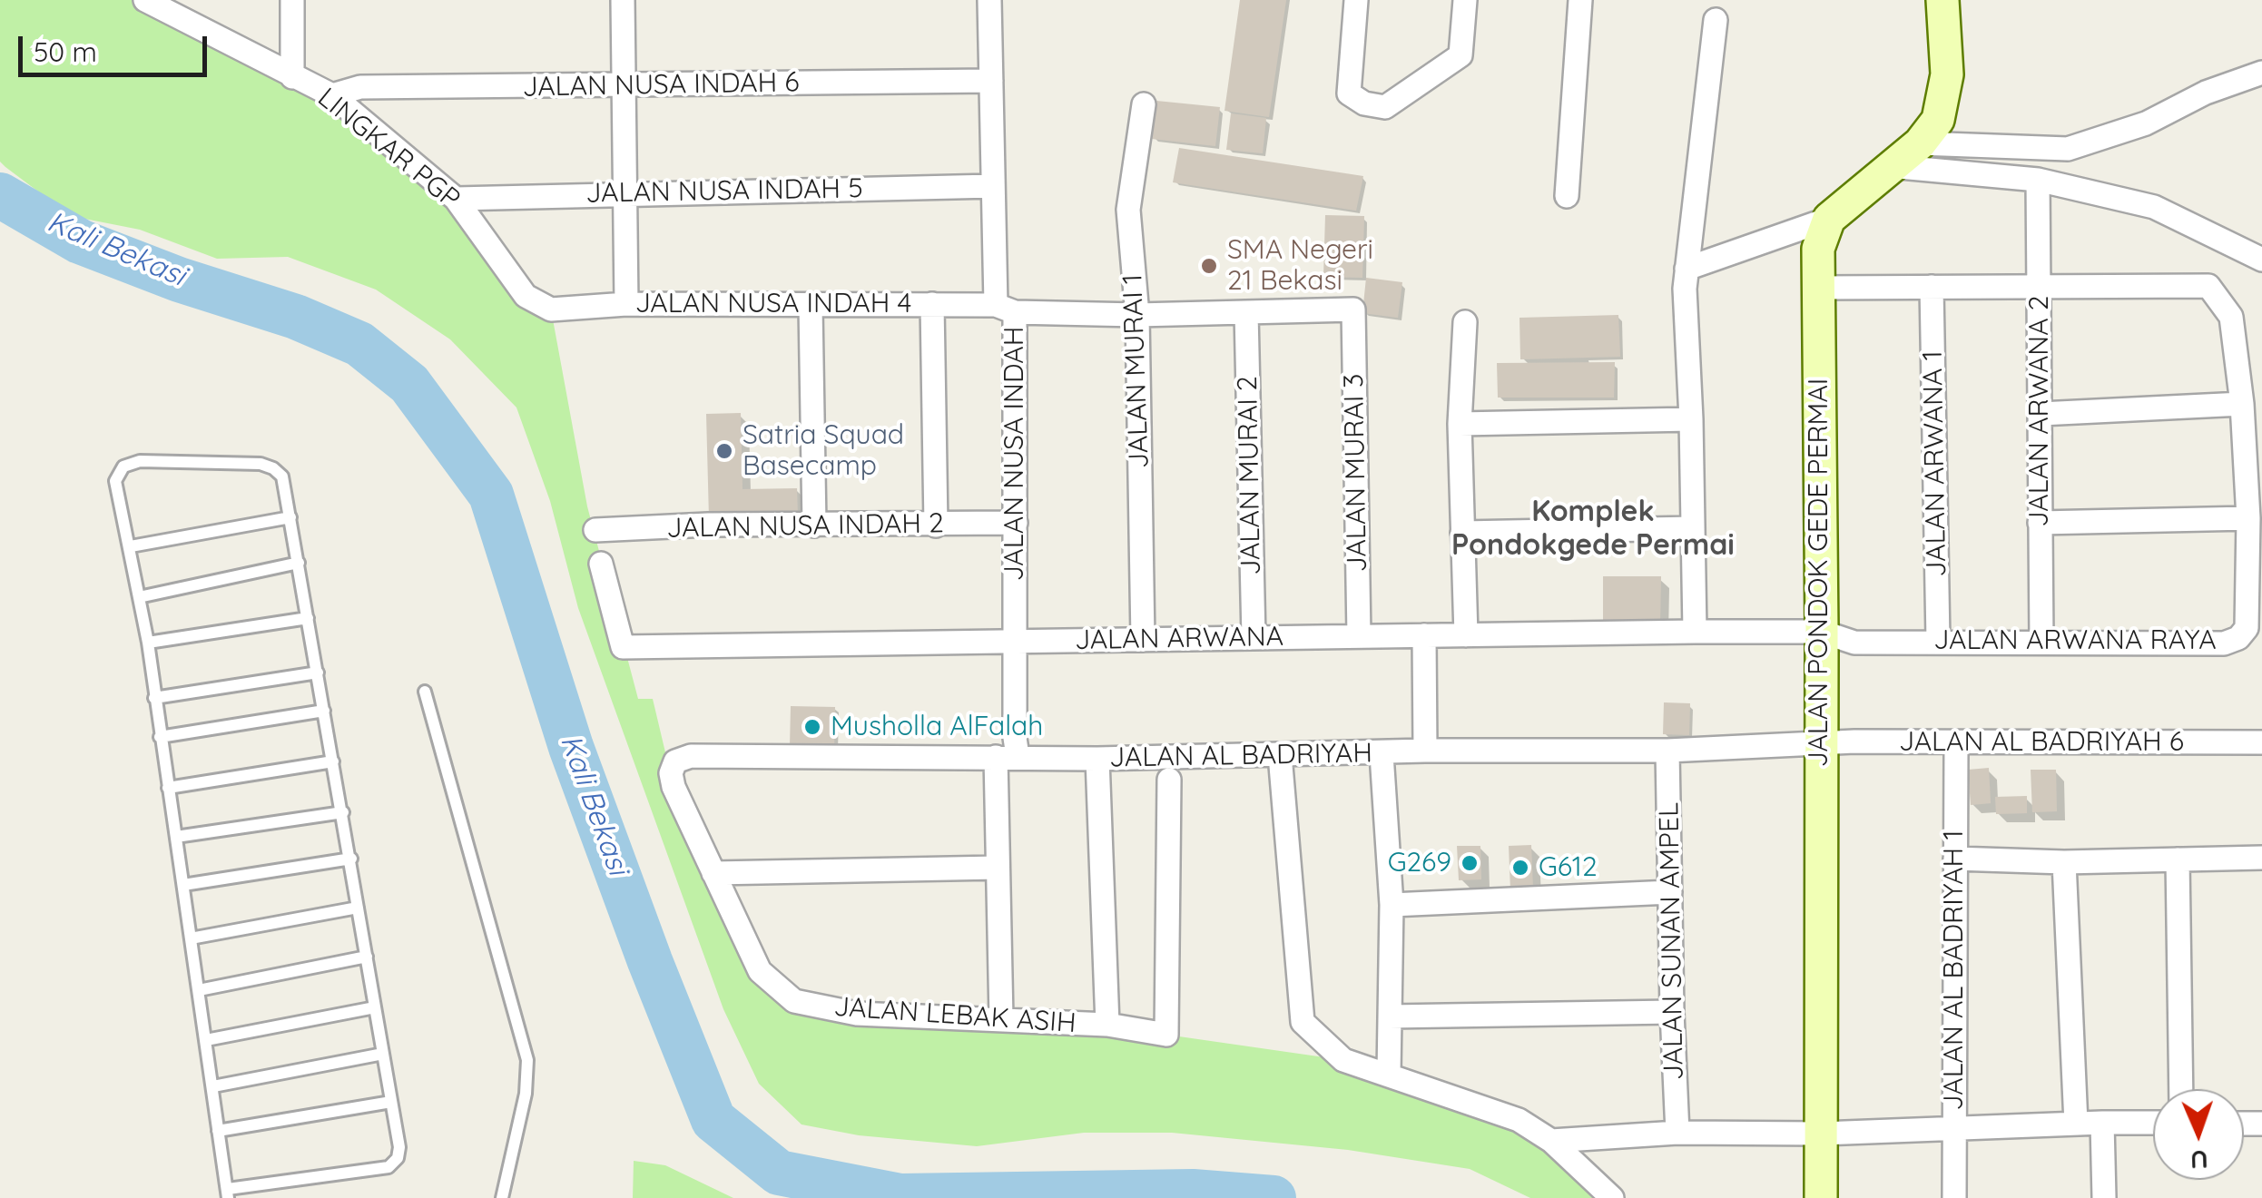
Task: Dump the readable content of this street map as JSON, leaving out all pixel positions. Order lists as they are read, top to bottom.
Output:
{
  "streets": {
    "street": [
      "JALAN NUSA INDAH 6",
      "LINGKAR PGP",
      "JALAN NUSA INDAH 5",
      "JALAN NUSA INDAH 4",
      "JALAN MURAI 1",
      "JALAN ARWANA 2",
      "JALAN NUSA INDAH",
      "JALAN ARWANA 1",
      "JALAN MURAI 3",
      "JALAN MURAI 2",
      "JALAN NUSA INDAH 2",
      "JALAN PONDOK GEDE PERMAI",
      "JALAN ARWANA",
      "JALAN ARWANA RAYA",
      "JALAN AL BADRIYAH 6",
      "JALAN AL BADRIYAH",
      "JALAN SUNAN AMPEL",
      "JALAN AL BADRIYAH 1",
      "JALAN LEBAK ASIH"
    ]
  },
  "crossings": [
    ["JALAN NUSA INDAH 6", "LINGKAR PGP"],
    ["JALAN NUSA INDAH 6", "JALAN NUSA INDAH"],
    ["LINGKAR PGP", "JALAN NUSA INDAH 5"],
    ["LINGKAR PGP", "JALAN NUSA INDAH 4"],
    ["JALAN NUSA INDAH 5", "JALAN NUSA INDAH"],
    ["JALAN NUSA INDAH 4", "JALAN MURAI 1"],
    ["JALAN NUSA INDAH 4", "JALAN NUSA INDAH"],
    ["JALAN NUSA INDAH 4", "JALAN MURAI 3"],
    ["JALAN NUSA INDAH 4", "JALAN MURAI 2"],
    ["JALAN MURAI 1", "JALAN ARWANA"],
    ["JALAN ARWANA 2", "JALAN ARWANA RAYA"],
    ["JALAN NUSA INDAH", "JALAN NUSA INDAH 2"],
    ["JALAN NUSA INDAH", "JALAN ARWANA"],
    ["JALAN NUSA INDAH", "JALAN AL BADRIYAH"],
    ["JALAN NUSA INDAH", "JALAN LEBAK ASIH"],
    ["JALAN ARWANA 1", "JALAN ARWANA RAYA"],
    ["JALAN MURAI 3", "JALAN ARWANA"],
    ["JALAN MURAI 2", "JALAN ARWANA"],
    ["JALAN PONDOK GEDE PERMAI", "JALAN ARWANA"],
    ["JALAN PONDOK GEDE PERMAI", "JALAN ARWANA RAYA"],
    ["JALAN PONDOK GEDE PERMAI", "JALAN AL BADRIYAH 6"],
    ["JALAN PONDOK GEDE PERMAI", "JALAN AL BADRIYAH"],
    ["JALAN ARWANA", "JALAN ARWANA RAYA"],
    ["JALAN AL BADRIYAH 6", "JALAN AL BADRIYAH"],
    ["JALAN AL BADRIYAH 6", "JALAN AL BADRIYAH 1"],
    ["JALAN AL BADRIYAH", "JALAN SUNAN AMPEL"],
    ["JALAN AL BADRIYAH", "JALAN LEBAK ASIH"]
  ],
  "districts": ["Komplek Pondokgede Permai"],
  "water": ["Kali Bekasi"],
  "places": [
    "SMA Negeri 21 Bekasi",
    "Satria Squad Basecamp",
    "Musholla AlFalah",
    "G269",
    "G612"
  ],
  "scale_bar": "50 m",
  "north": "bottom"
}
